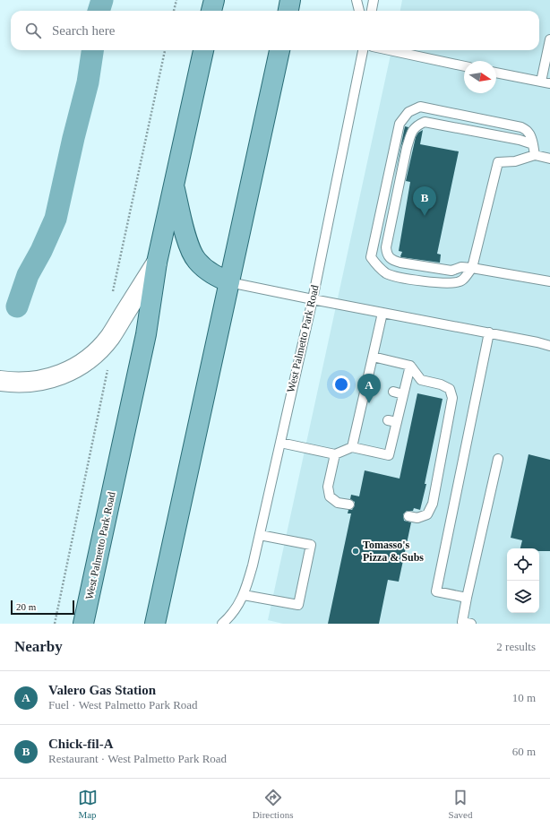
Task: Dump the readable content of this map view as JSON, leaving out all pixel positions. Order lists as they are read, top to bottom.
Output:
{
  "streets": {
    "main road": ["West Palmetto Park Road"]
  },
  "places": ["Tomasso's Pizza & Subs"],
  "scale_bar": "20 m",
  "north": "right",
  "page": {
    "search": "Search here",
    "pins": ["B", "A"],
    "scale": "20 m",
    "heading": ["Nearby", "2 results"],
    "list": [
      {
        "mark": "A",
        "name": "Valero Gas Station",
        "note": "Fuel · West Palmetto Park Road",
        "value": "10 m"
      },
      {
        "mark": "B",
        "name": "Chick-fil-A",
        "note": "Restaurant · West Palmetto Park Road",
        "value": "60 m"
      }
    ],
    "nav": ["Map", "Directions", "Saved"]
  }
}
